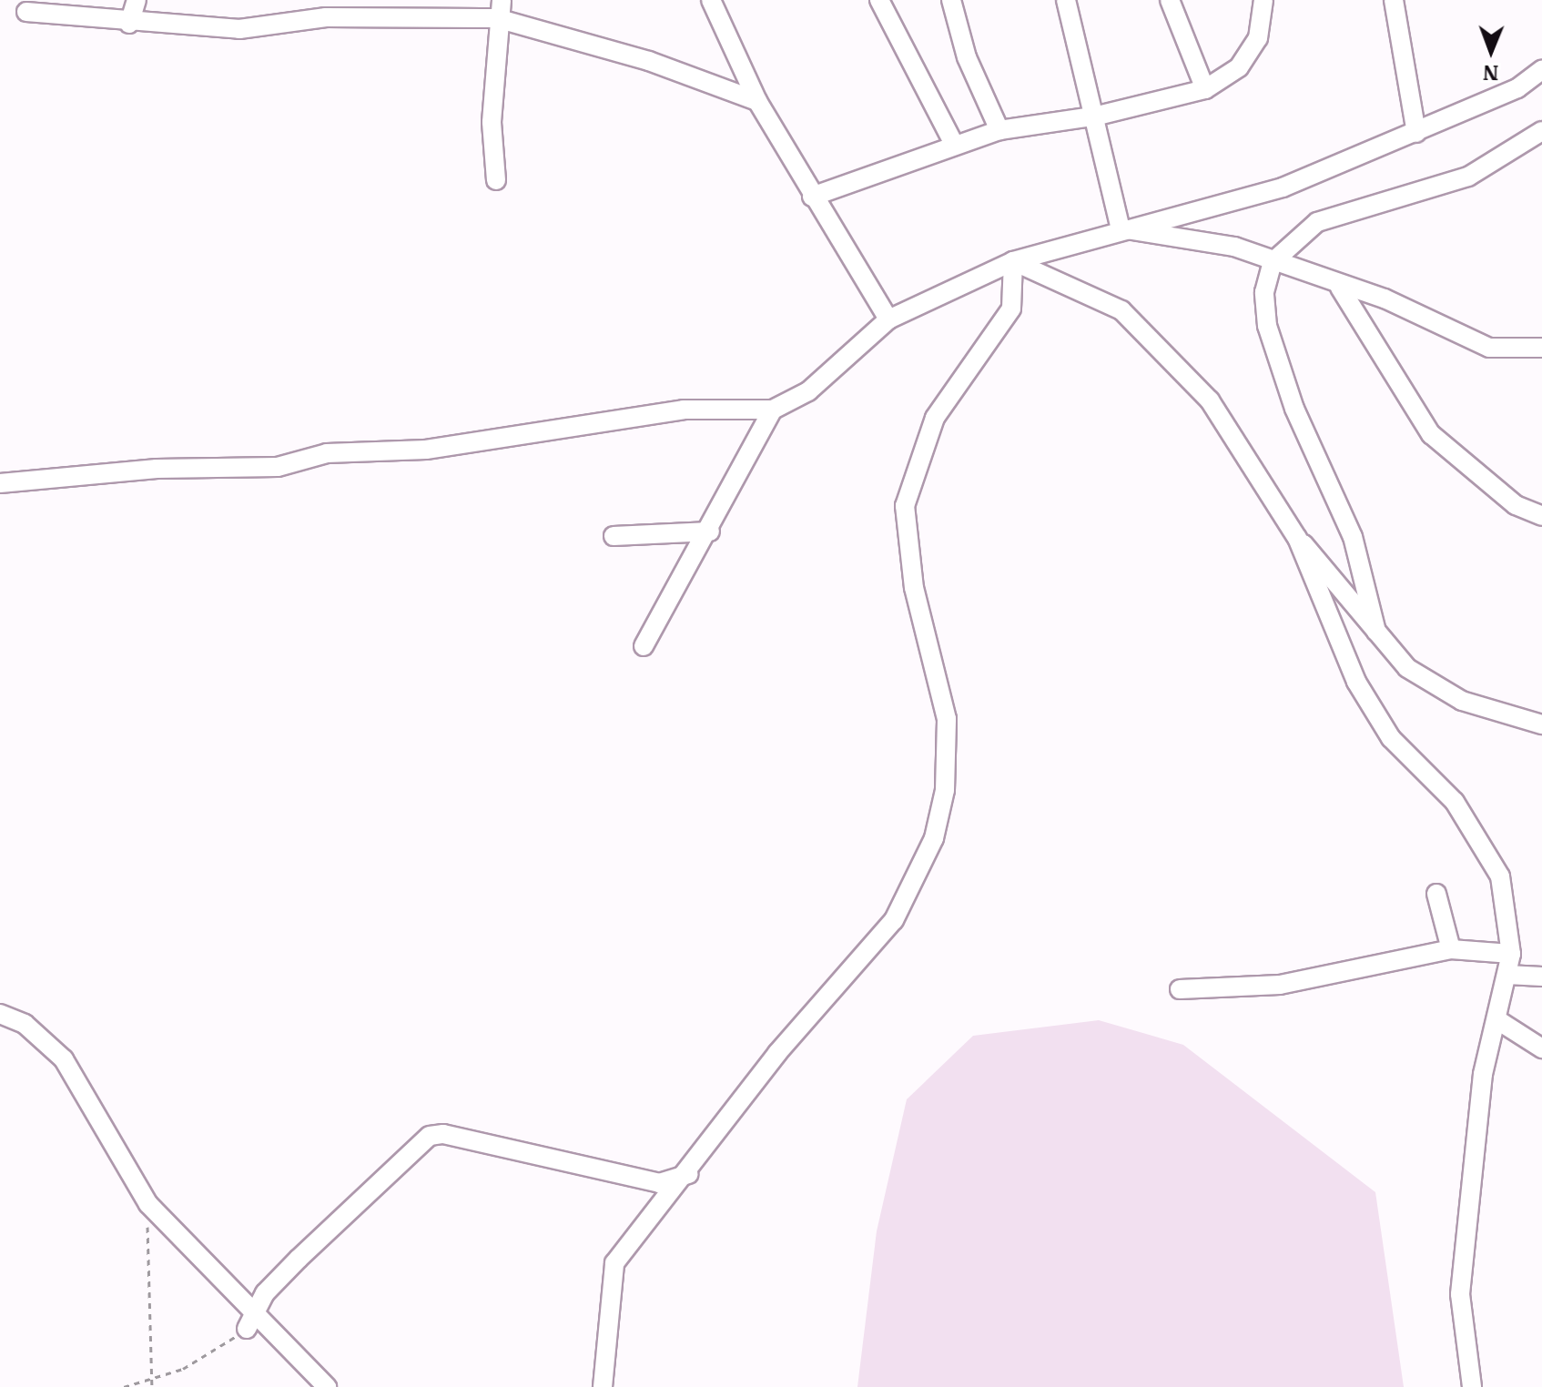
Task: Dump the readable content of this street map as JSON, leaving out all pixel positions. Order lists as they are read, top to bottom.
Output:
{
  "north": "bottom"
}
